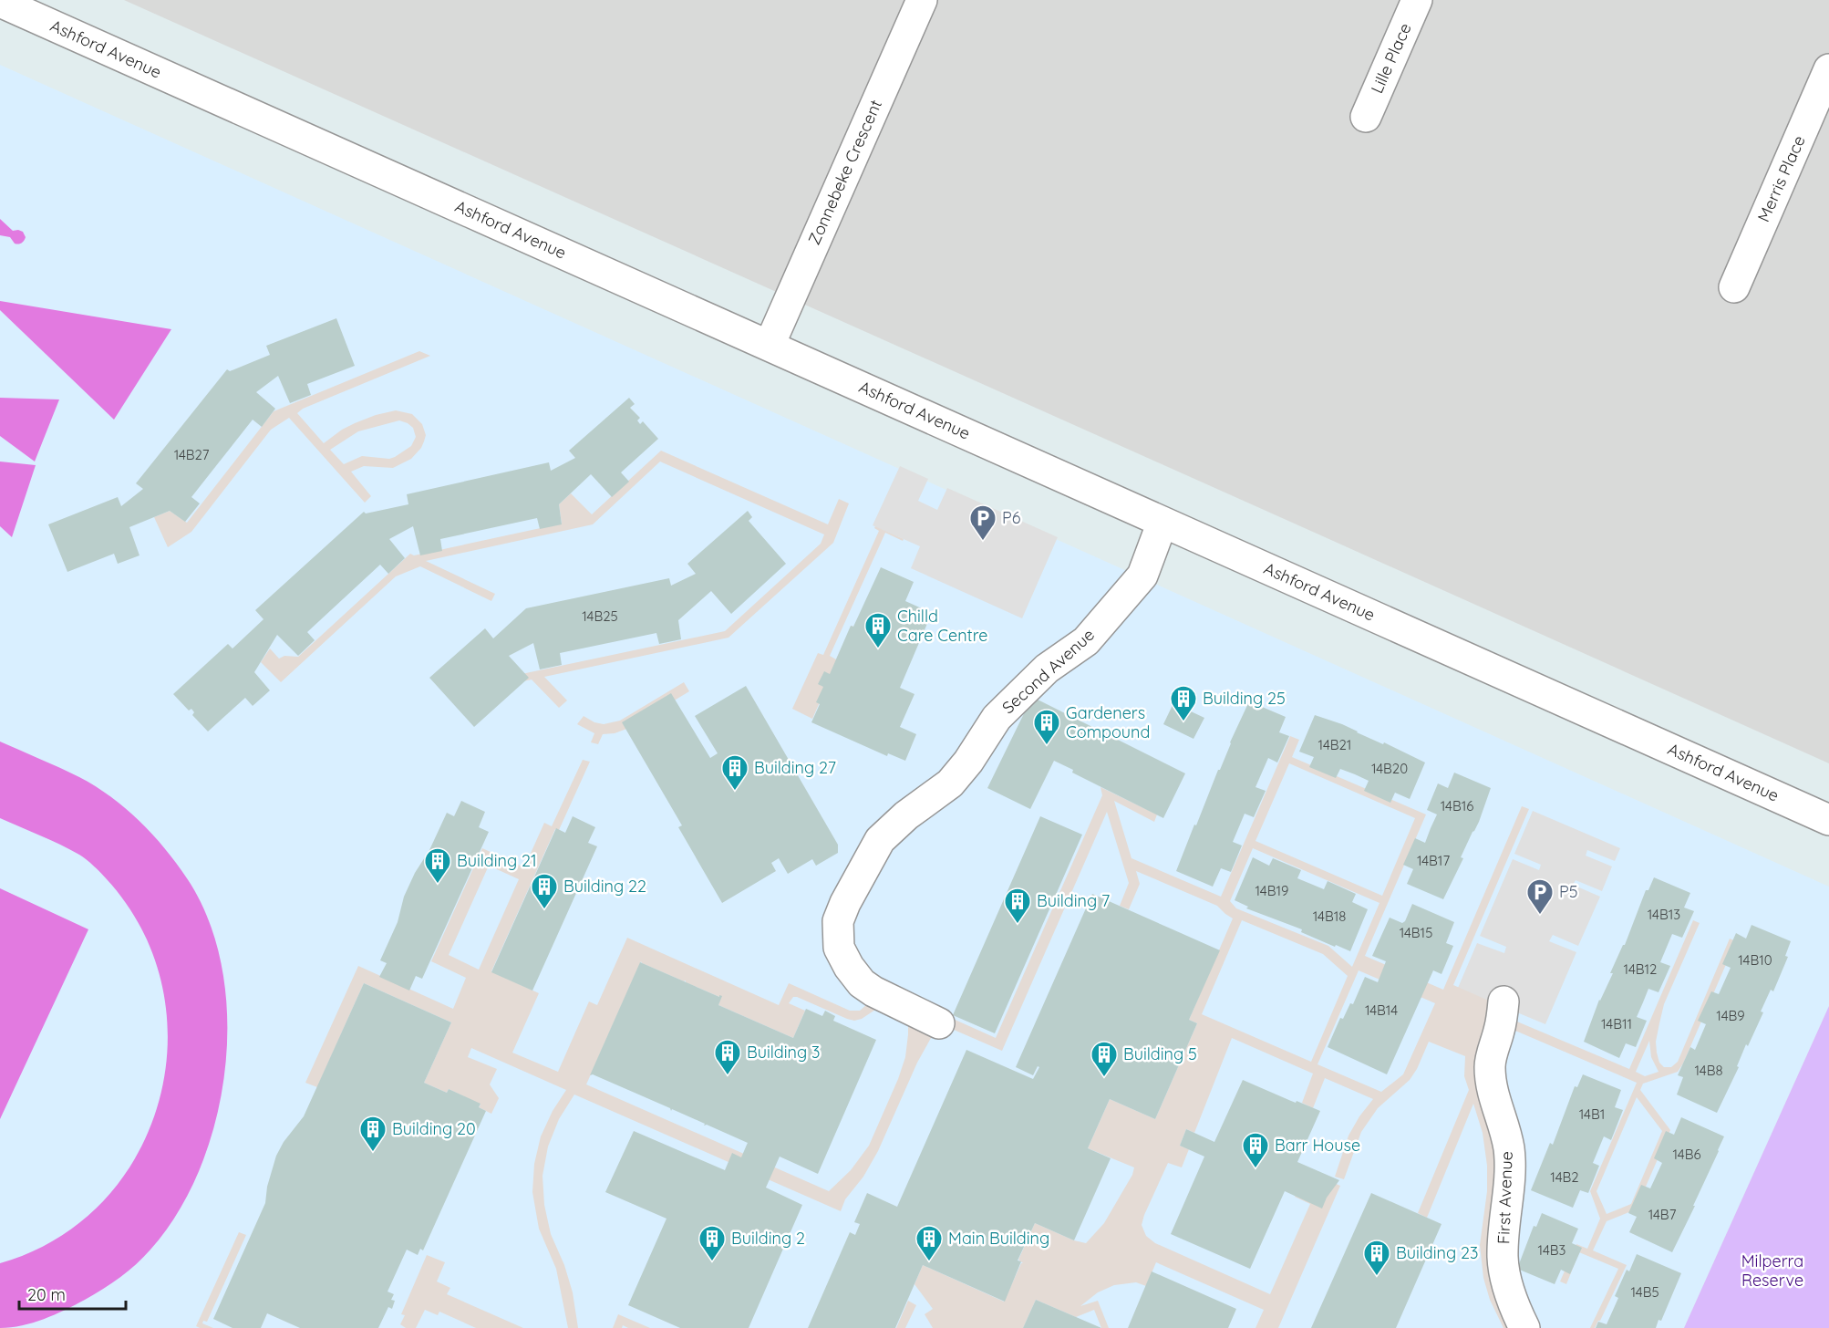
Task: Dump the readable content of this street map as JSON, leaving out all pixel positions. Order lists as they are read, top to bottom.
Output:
{
  "streets": {
    "street": [
      "Ashford Avenue",
      "Lille Place",
      "Zonnebeke Crescent",
      "Merris Place",
      "Second Avenue",
      "First Avenue"
    ]
  },
  "crossings": [
    ["Ashford Avenue", "Zonnebeke Crescent"],
    ["Ashford Avenue", "Second Avenue"]
  ],
  "parks": ["Milperra Reserve"],
  "places": {
    "parking": ["P6", "P5"],
    "building": [
      "Chilld Care Centre",
      "Building 25",
      "Gardeners Compound",
      "Building 27",
      "Building 21",
      "Building 22",
      "Building 7",
      "Building 3",
      "Building 5",
      "Building 20",
      "Barr House",
      "Building 2",
      "Main Building",
      "Building 23"
    ]
  },
  "house_numbers": [
    "14B27",
    "14B25",
    "14B21",
    "14B20",
    "14B16",
    "14B17",
    "14B19",
    "14B13",
    "14B18",
    "14B15",
    "14B10",
    "14B12",
    "14B14",
    "14B9",
    "14B11",
    "14B8",
    "14B1",
    "14B6",
    "14B2",
    "14B7",
    "14B3",
    "14B5"
  ],
  "scale_bar": "20 m"
}
